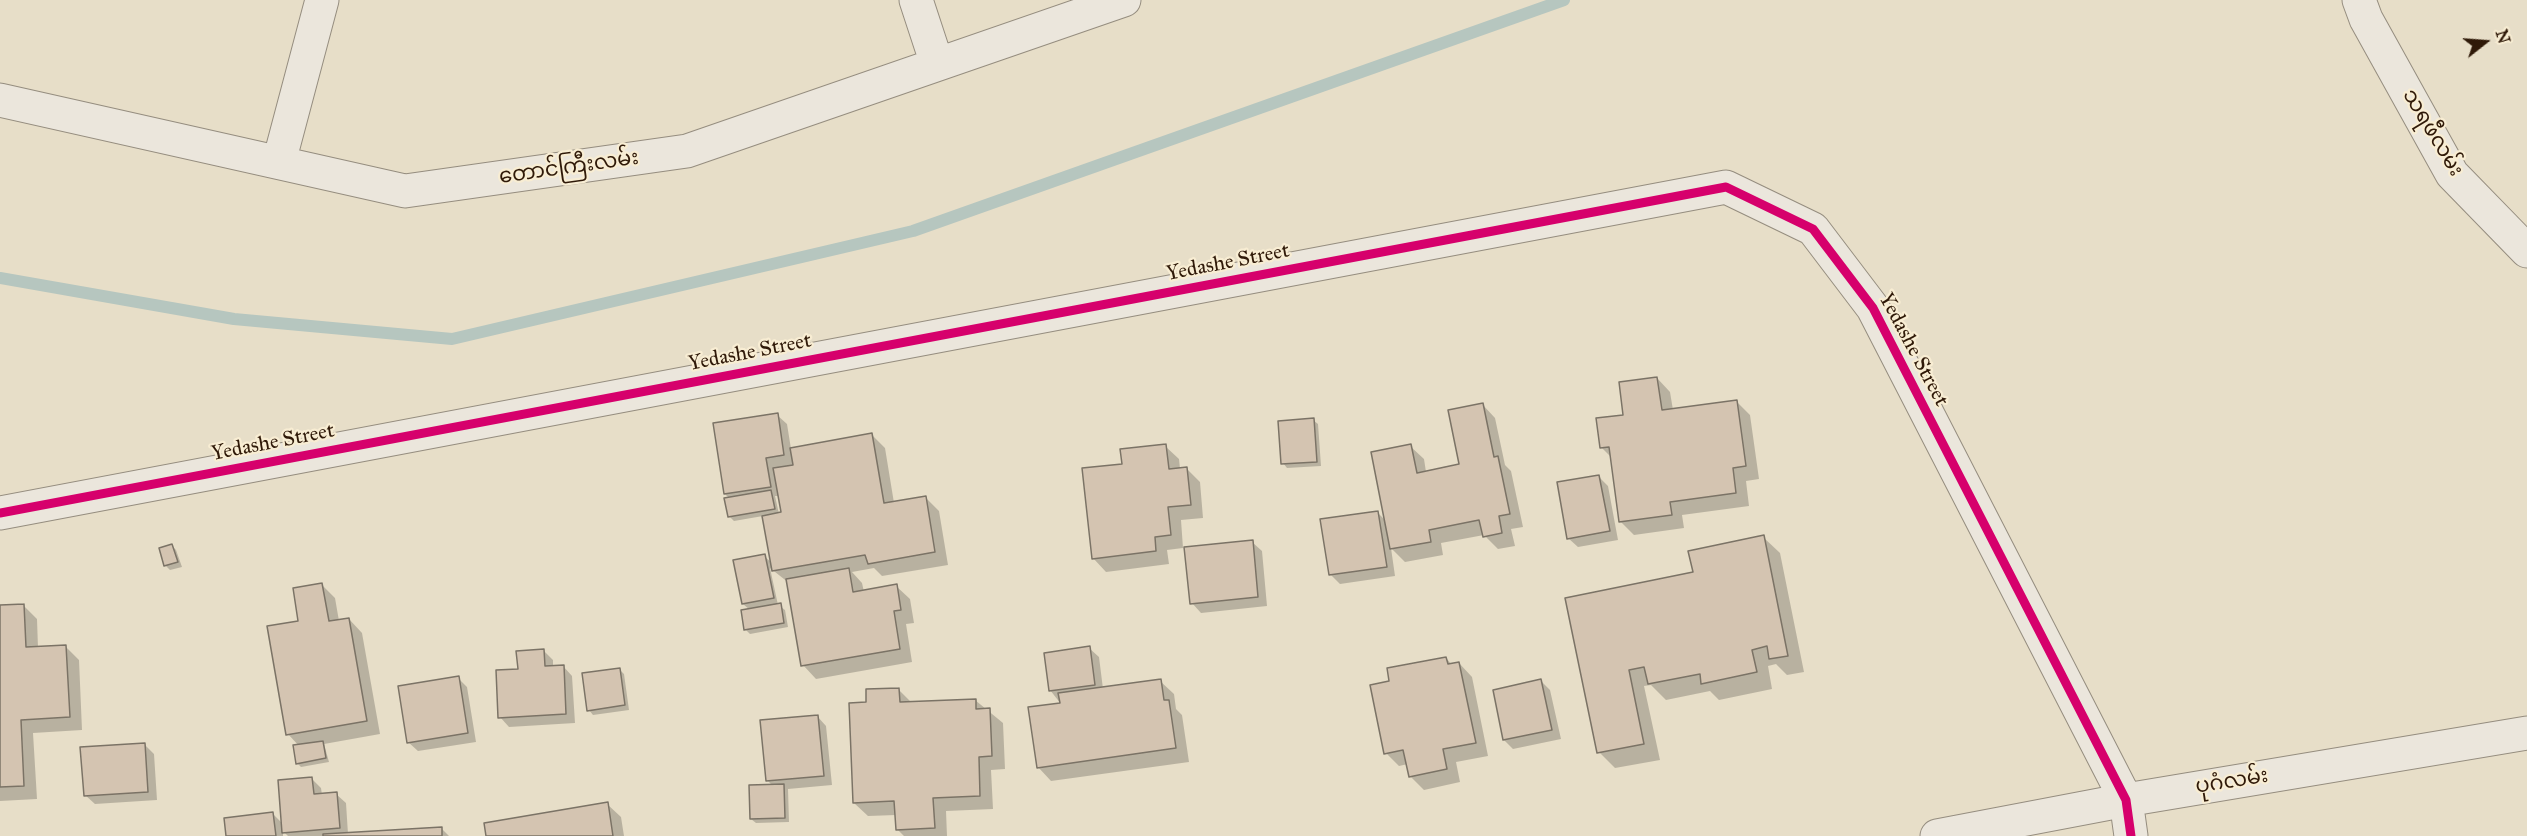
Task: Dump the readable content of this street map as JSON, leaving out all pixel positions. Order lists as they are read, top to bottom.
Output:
{
  "streets": {
    "street": [
      "သရဖီလမ်း",
      "တောင်ကြီးလမ်း",
      "Yedashe Street",
      "ပုဂံလမ်း"
    ]
  },
  "crossings": [
    ["Yedashe Street", "ပုဂံလမ်း"]
  ],
  "north": "right"
}
